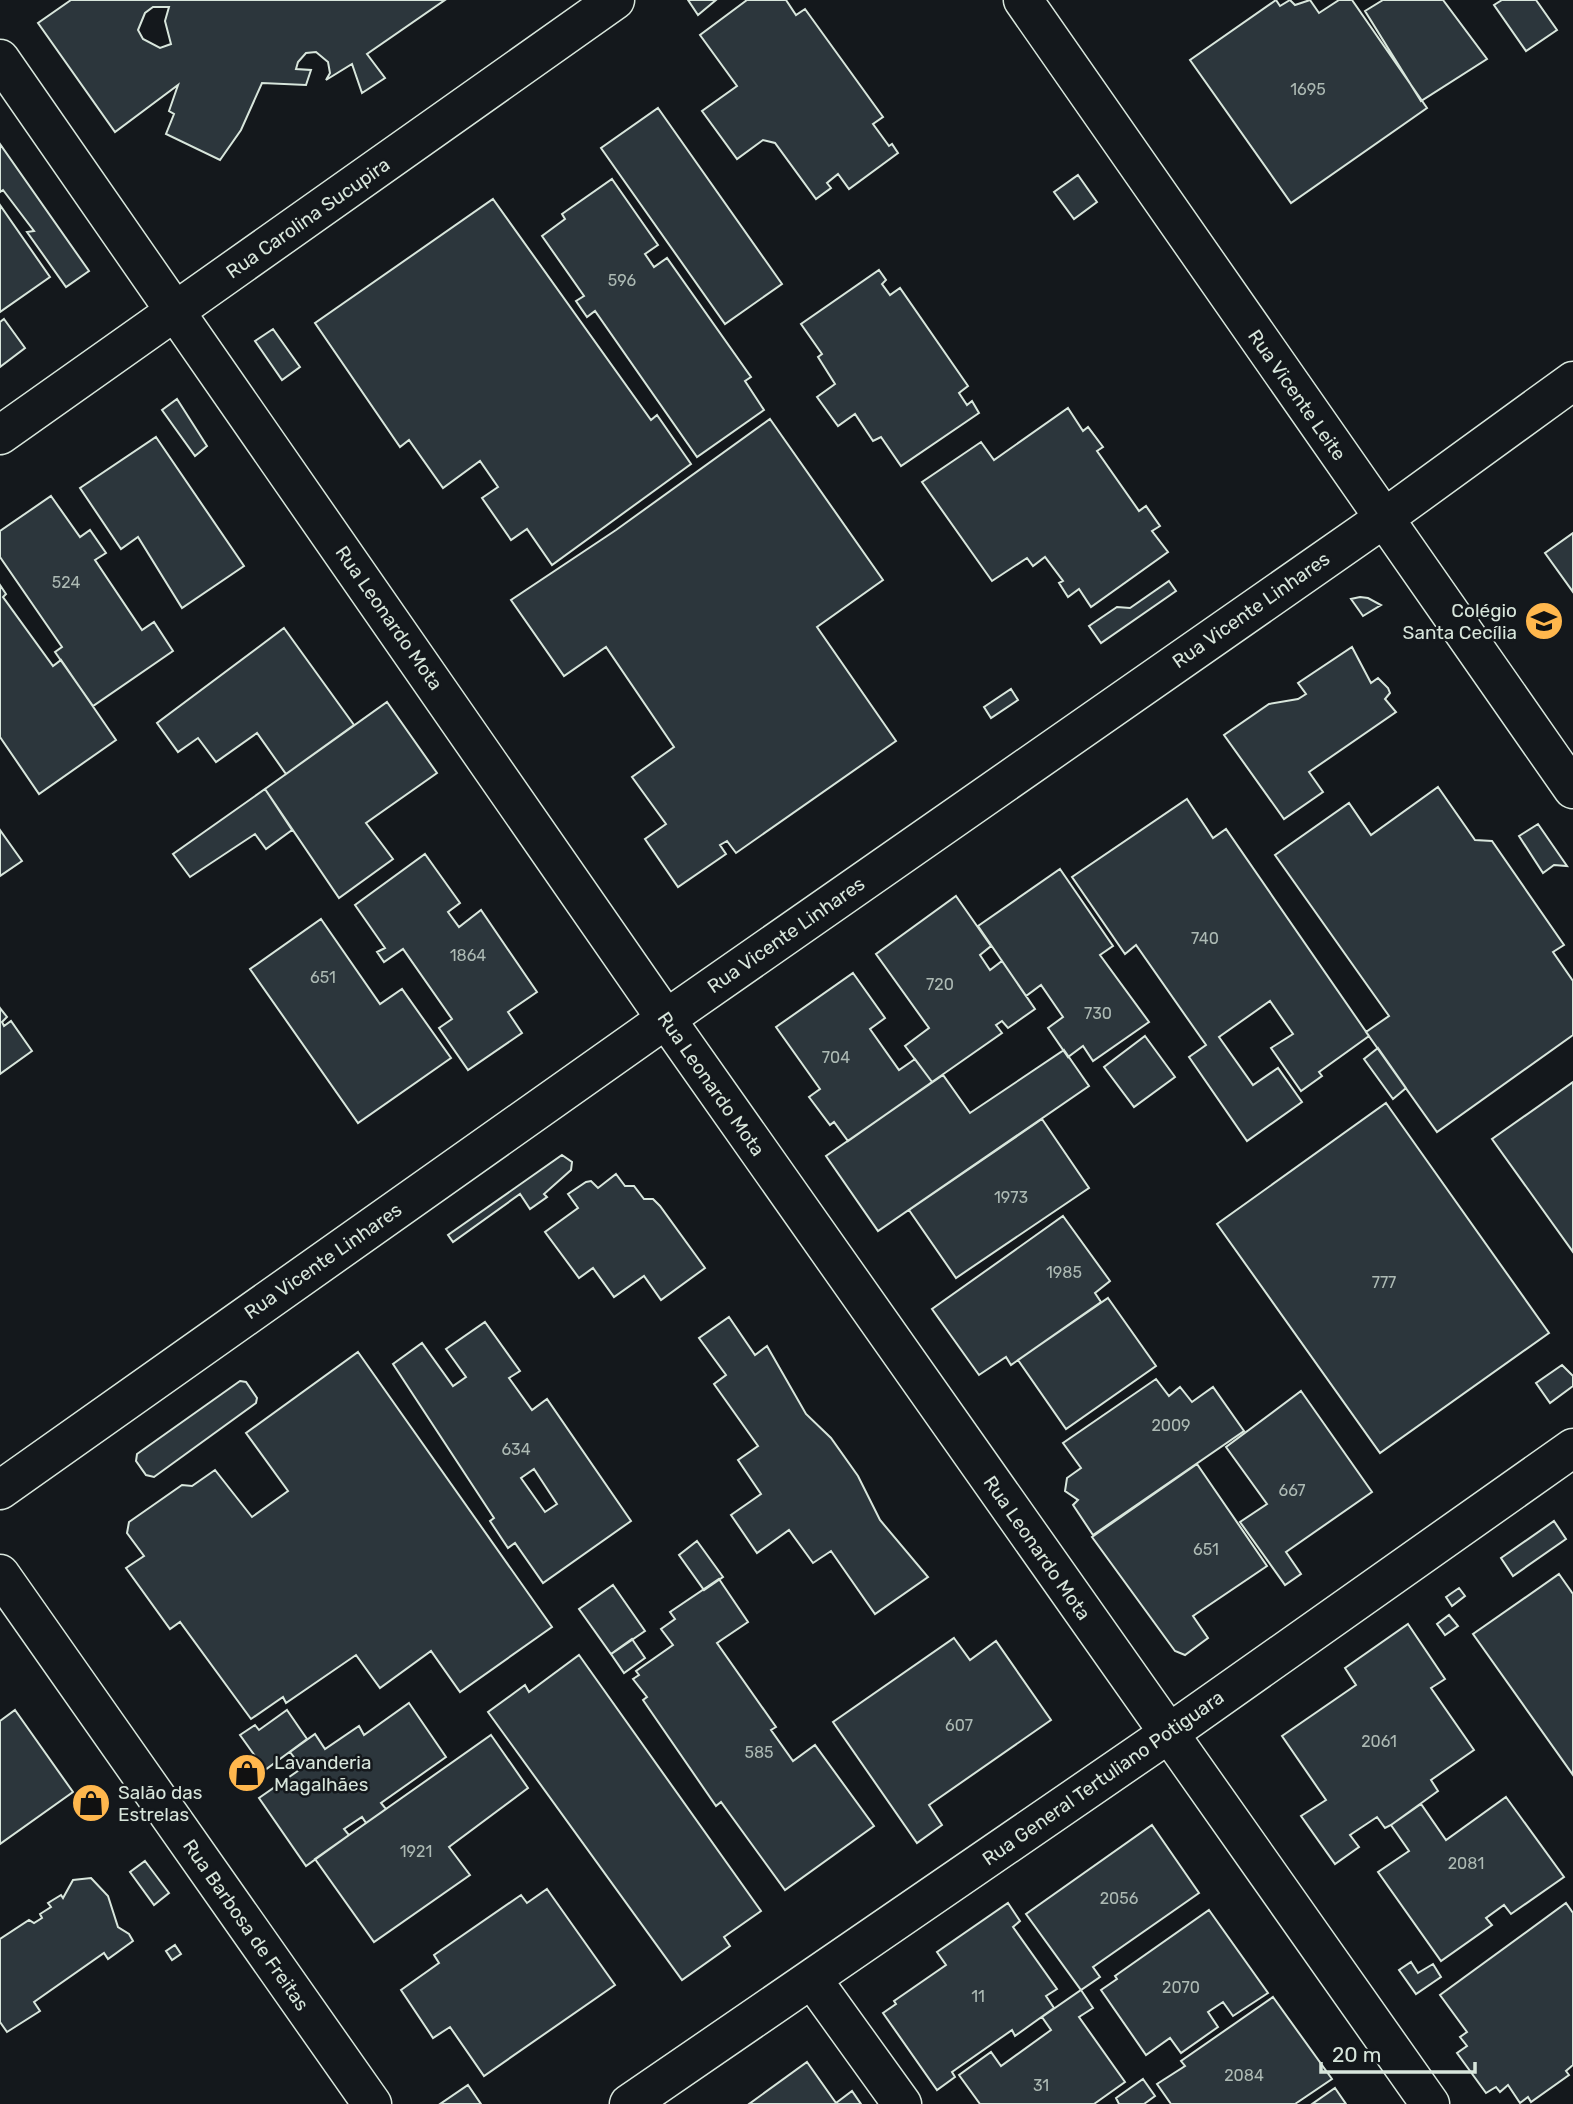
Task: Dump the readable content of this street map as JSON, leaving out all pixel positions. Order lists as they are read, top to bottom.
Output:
{
  "streets": {
    "street": [
      "Rua Carolina Sucupira",
      "Rua Vicente Leite",
      "Rua Vicente Linhares",
      "Rua Leonardo Mota",
      "Rua General Tertuliano Potiguara",
      "Rua Barbosa de Freitas"
    ]
  },
  "crossings": [
    ["Rua Carolina Sucupira", "Rua Leonardo Mota"],
    ["Rua Vicente Leite", "Rua Vicente Linhares"],
    ["Rua Vicente Linhares", "Rua Leonardo Mota"],
    ["Rua Leonardo Mota", "Rua General Tertuliano Potiguara"]
  ],
  "places": {
    "school or university": ["Colégio Santa Cecília"],
    "shop": ["Lavanderia Magalhães", "Salão das Estrelas"]
  },
  "house_numbers": [
    "1695",
    "596",
    "524",
    "740",
    "1864",
    "651",
    "720",
    "730",
    "704",
    "1973",
    "1985",
    "777",
    "2009",
    "634",
    "667",
    "651",
    "607",
    "2061",
    "585",
    "1921",
    "2081",
    "2056",
    "2070",
    "11",
    "2084",
    "31"
  ],
  "scale_bar": "20 m"
}
